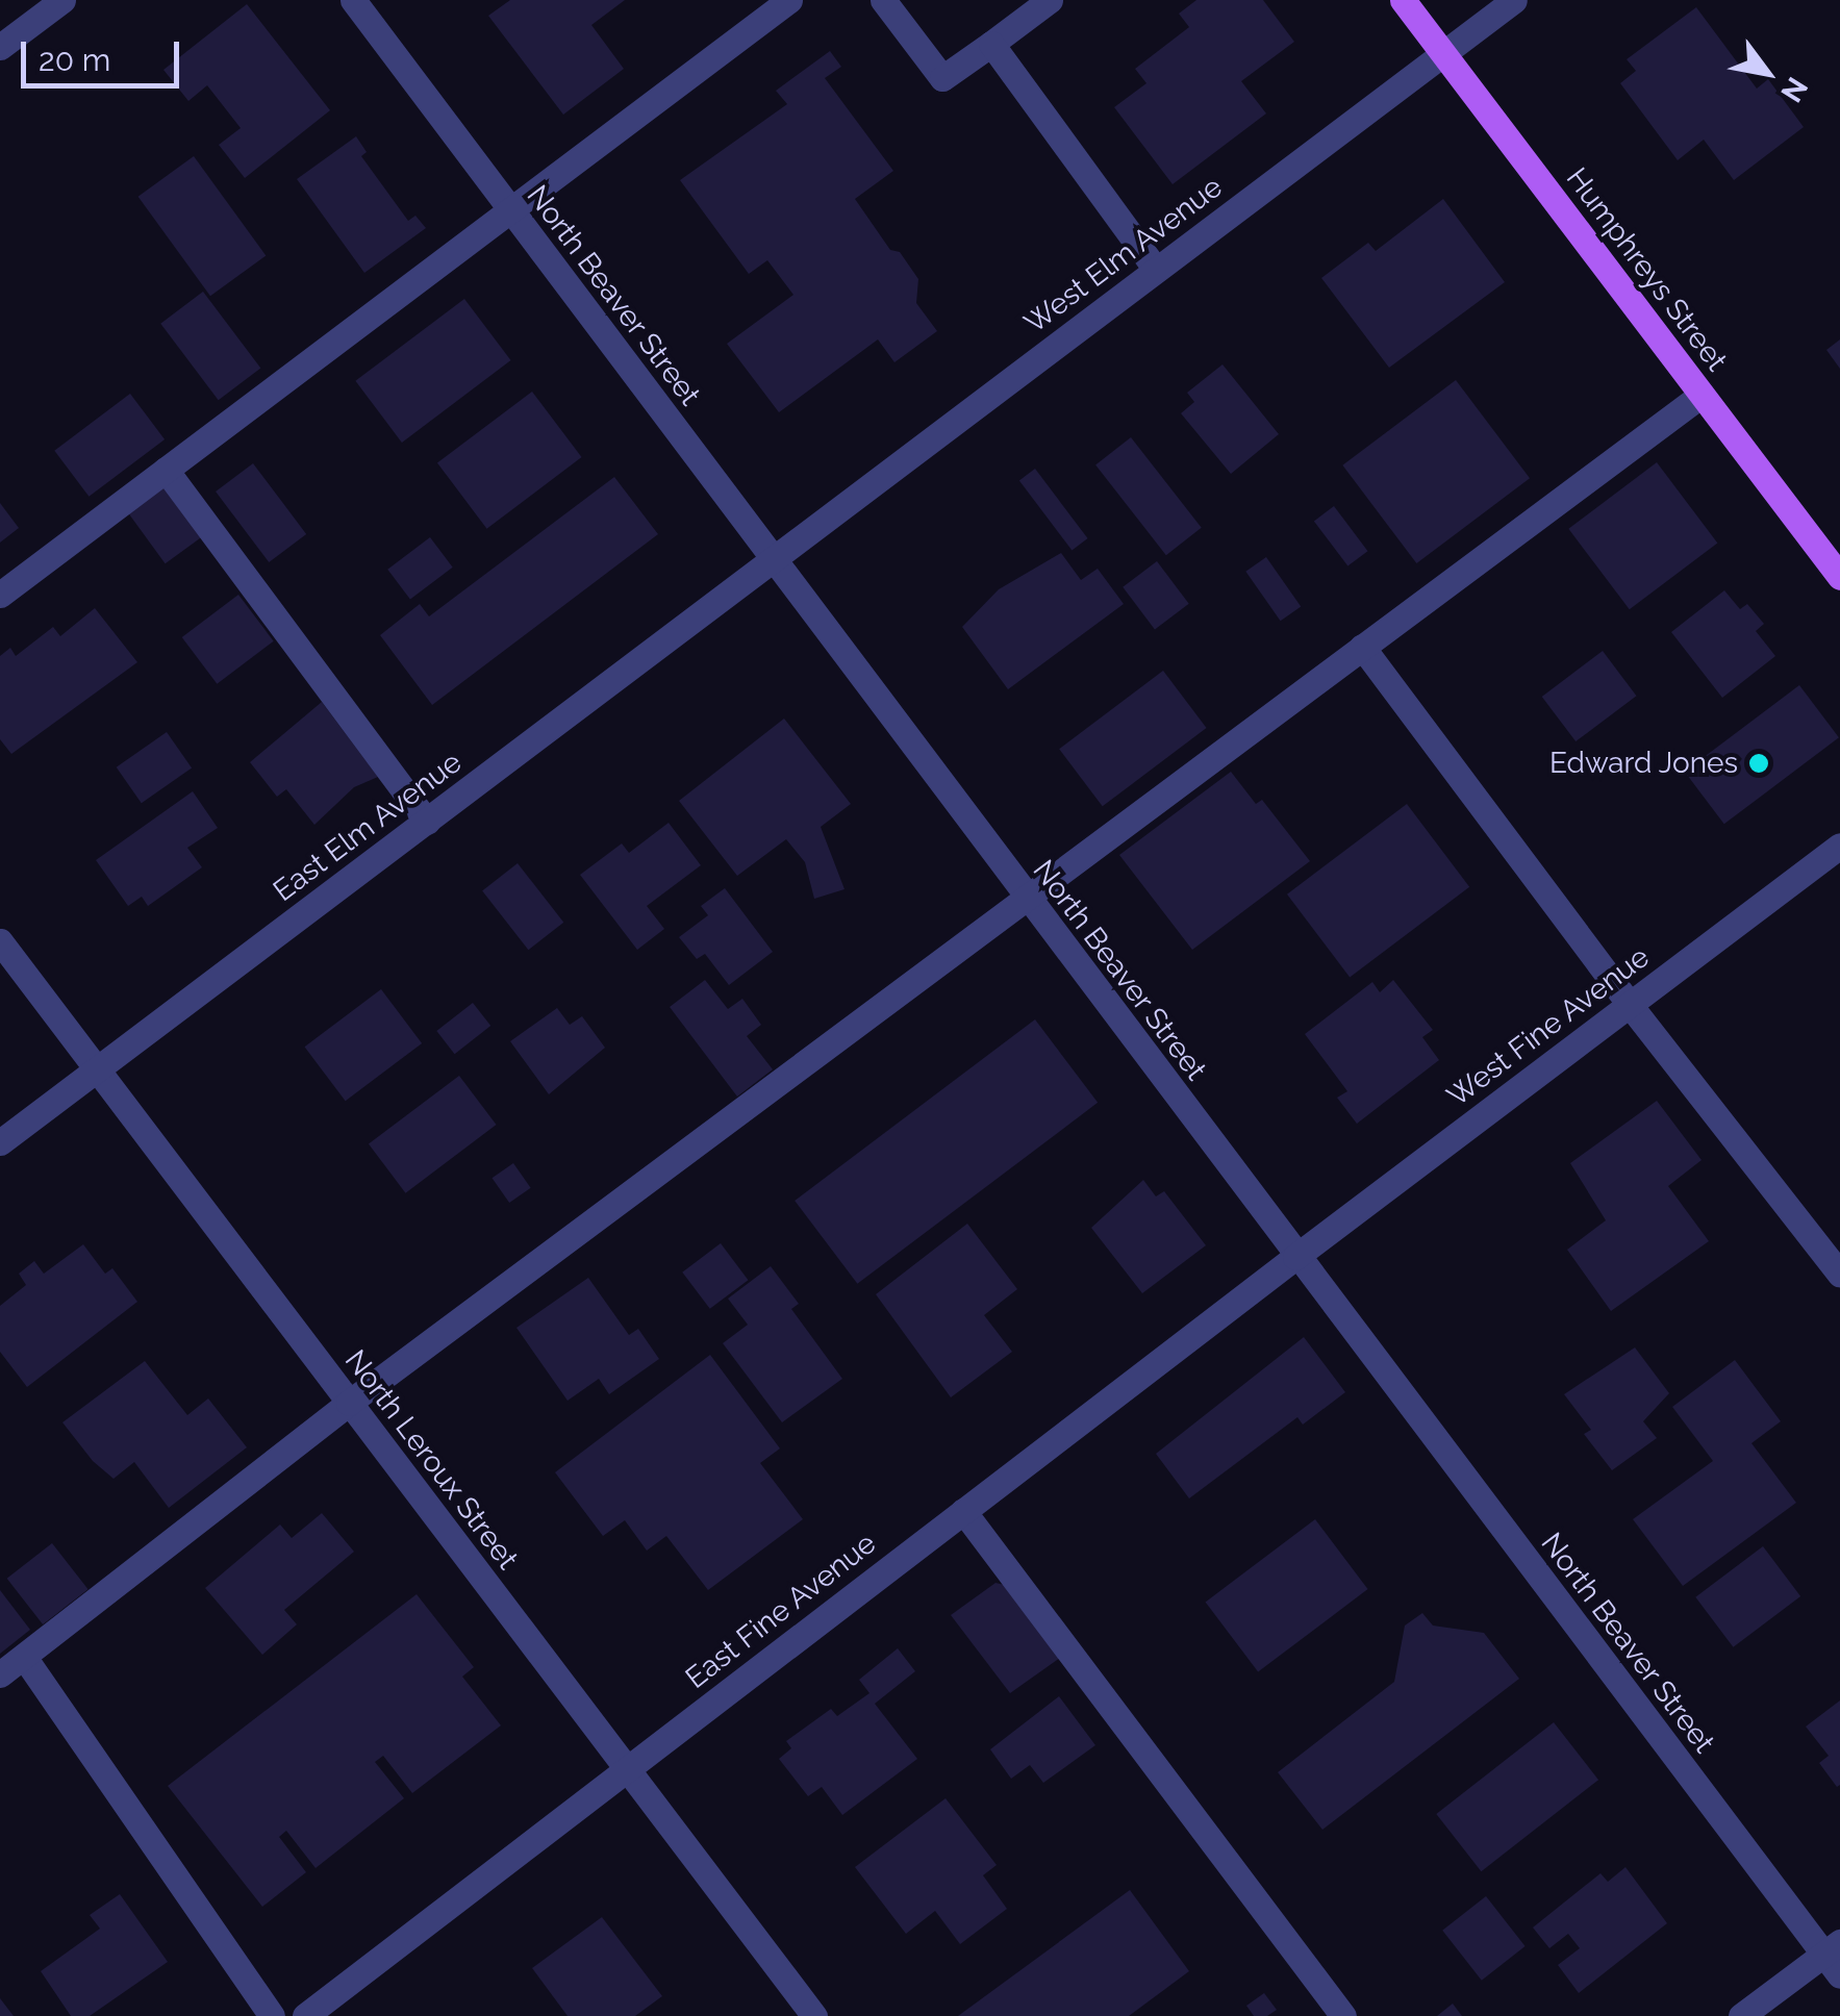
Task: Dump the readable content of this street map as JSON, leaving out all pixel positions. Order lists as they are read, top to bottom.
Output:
{
  "streets": {
    "main road": ["Humphreys Street"],
    "street": [
      "West Elm Avenue",
      "North Beaver Street",
      "East Elm Avenue",
      "West Fine Avenue",
      "North Leroux Street",
      "East Fine Avenue"
    ]
  },
  "crossings": [
    ["West Elm Avenue", "Humphreys Street"],
    ["West Elm Avenue", "North Beaver Street"],
    ["West Elm Avenue", "East Elm Avenue"],
    ["North Beaver Street", "East Elm Avenue"],
    ["North Beaver Street", "West Fine Avenue"],
    ["North Beaver Street", "East Fine Avenue"],
    ["East Elm Avenue", "North Leroux Street"],
    ["West Fine Avenue", "East Fine Avenue"],
    ["North Leroux Street", "East Fine Avenue"]
  ],
  "places": ["Edward Jones"],
  "scale_bar": "20 m",
  "north": "bottom right"
}
